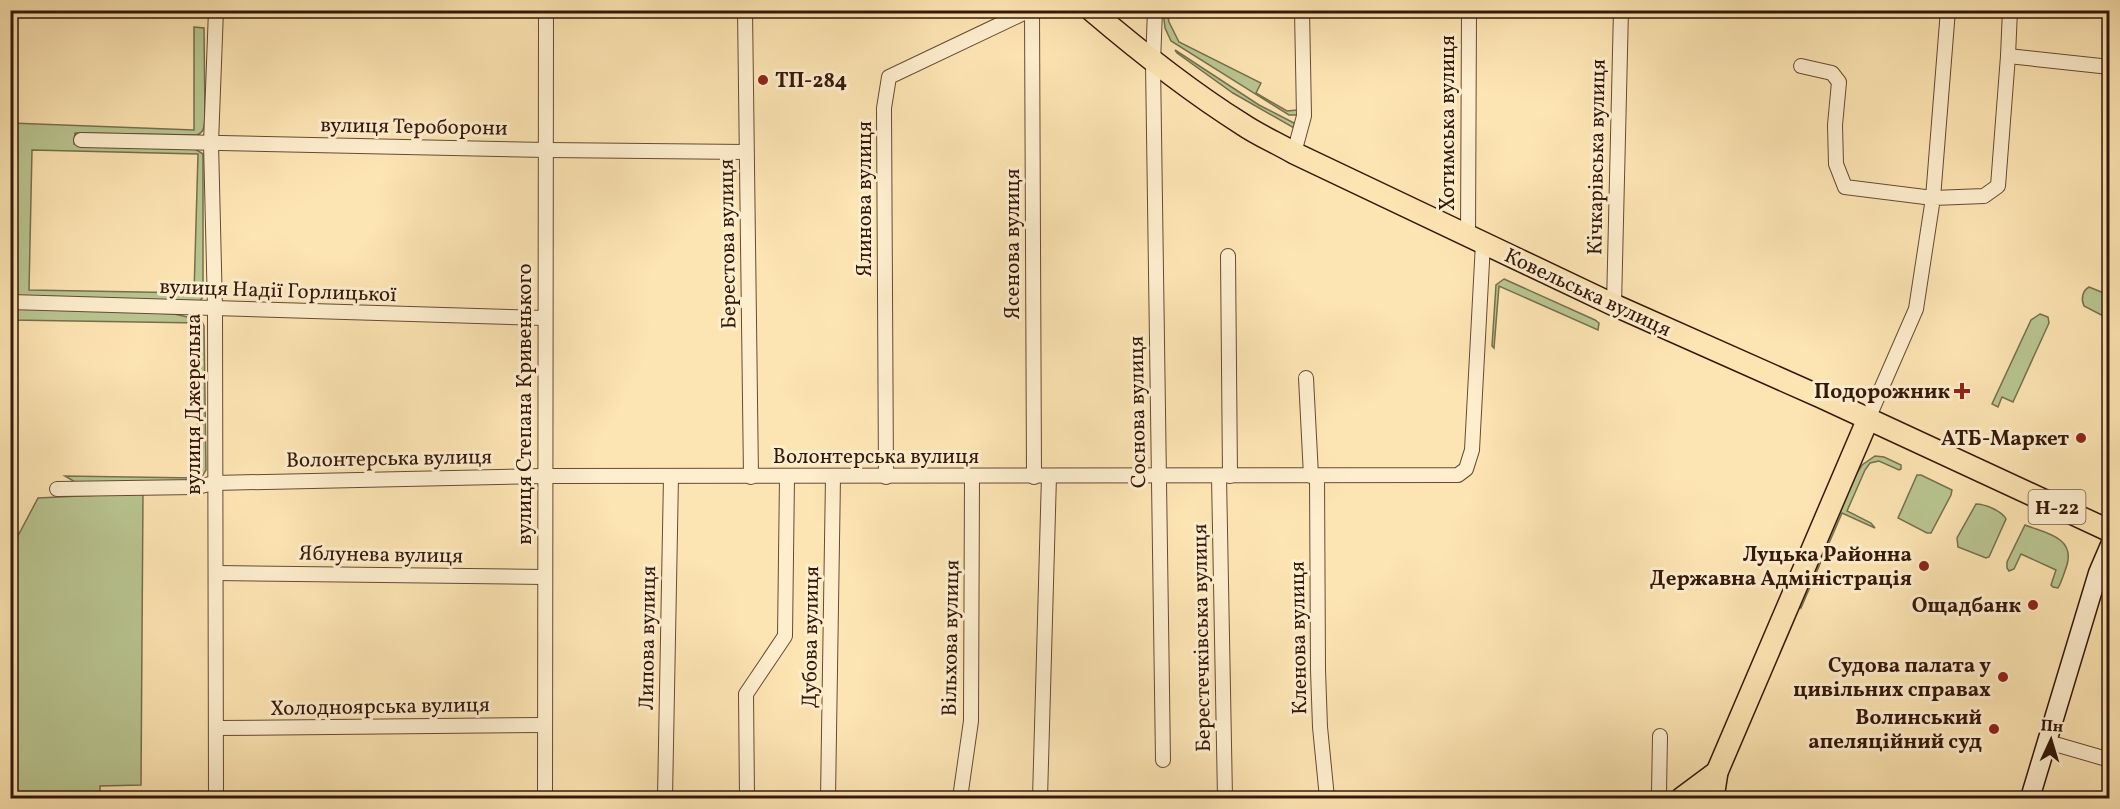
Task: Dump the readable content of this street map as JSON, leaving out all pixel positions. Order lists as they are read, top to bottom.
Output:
{
  "streets": {
    "main road": ["Ковельська вулиця", "Н-22"],
    "street": [
      "Хотимська вулиця",
      "вулиця Тероборони",
      "Кічкарівська вулиця",
      "Ялинова вулиця",
      "Берестова вулиця",
      "Ясенова вулиця",
      "вулиця Надії Горлицької",
      "вулиця Джерельна",
      "вулиця Степана Кривенького",
      "Соснова вулиця",
      "Волонтерська вулиця",
      "Яблунева вулиця",
      "Дубова вулиця",
      "Липова вулиця",
      "Вільхова вулиця",
      "Берестечківська вулиця",
      "Кленова вулиця",
      "Холодноярська вулиця"
    ]
  },
  "crossings": [
    ["Хотимська вулиця", "Ковельська вулиця"],
    ["Хотимська вулиця", "Волонтерська вулиця"],
    ["вулиця Тероборони", "Берестова вулиця"],
    ["вулиця Тероборони", "вулиця Джерельна"],
    ["вулиця Тероборони", "вулиця Степана Кривенького"],
    ["Кічкарівська вулиця", "Ковельська вулиця"],
    ["Ялинова вулиця", "Ясенова вулиця"],
    ["Ялинова вулиця", "Волонтерська вулиця"],
    ["Берестова вулиця", "Волонтерська вулиця"],
    ["Ясенова вулиця", "Волонтерська вулиця"],
    ["вулиця Надії Горлицької", "вулиця Джерельна"],
    ["вулиця Надії Горлицької", "вулиця Степана Кривенького"],
    ["Ковельська вулиця", "Соснова вулиця"],
    ["Ковельська вулиця", "Волонтерська вулиця"],
    ["вулиця Джерельна", "Волонтерська вулиця"],
    ["вулиця Джерельна", "Яблунева вулиця"],
    ["вулиця Джерельна", "Холодноярська вулиця"],
    ["вулиця Степана Кривенького", "Волонтерська вулиця"],
    ["вулиця Степана Кривенького", "Яблунева вулиця"],
    ["вулиця Степана Кривенького", "Холодноярська вулиця"],
    ["Соснова вулиця", "Волонтерська вулиця"],
    ["Волонтерська вулиця", "Дубова вулиця"],
    ["Волонтерська вулиця", "Липова вулиця"],
    ["Волонтерська вулиця", "Вільхова вулиця"],
    ["Волонтерська вулиця", "Берестечківська вулиця"],
    ["Волонтерська вулиця", "Кленова вулиця"]
  ],
  "places": {
    "other": [
      "ТП-284",
      "АТБ-Маркет",
      "Луцька Районна Державна Адміністрація",
      "Ощадбанк",
      "Судова палата у цивільних справах",
      "Волинський апеляційний суд"
    ],
    "health": ["Подорожник"]
  },
  "north": "top"
}
